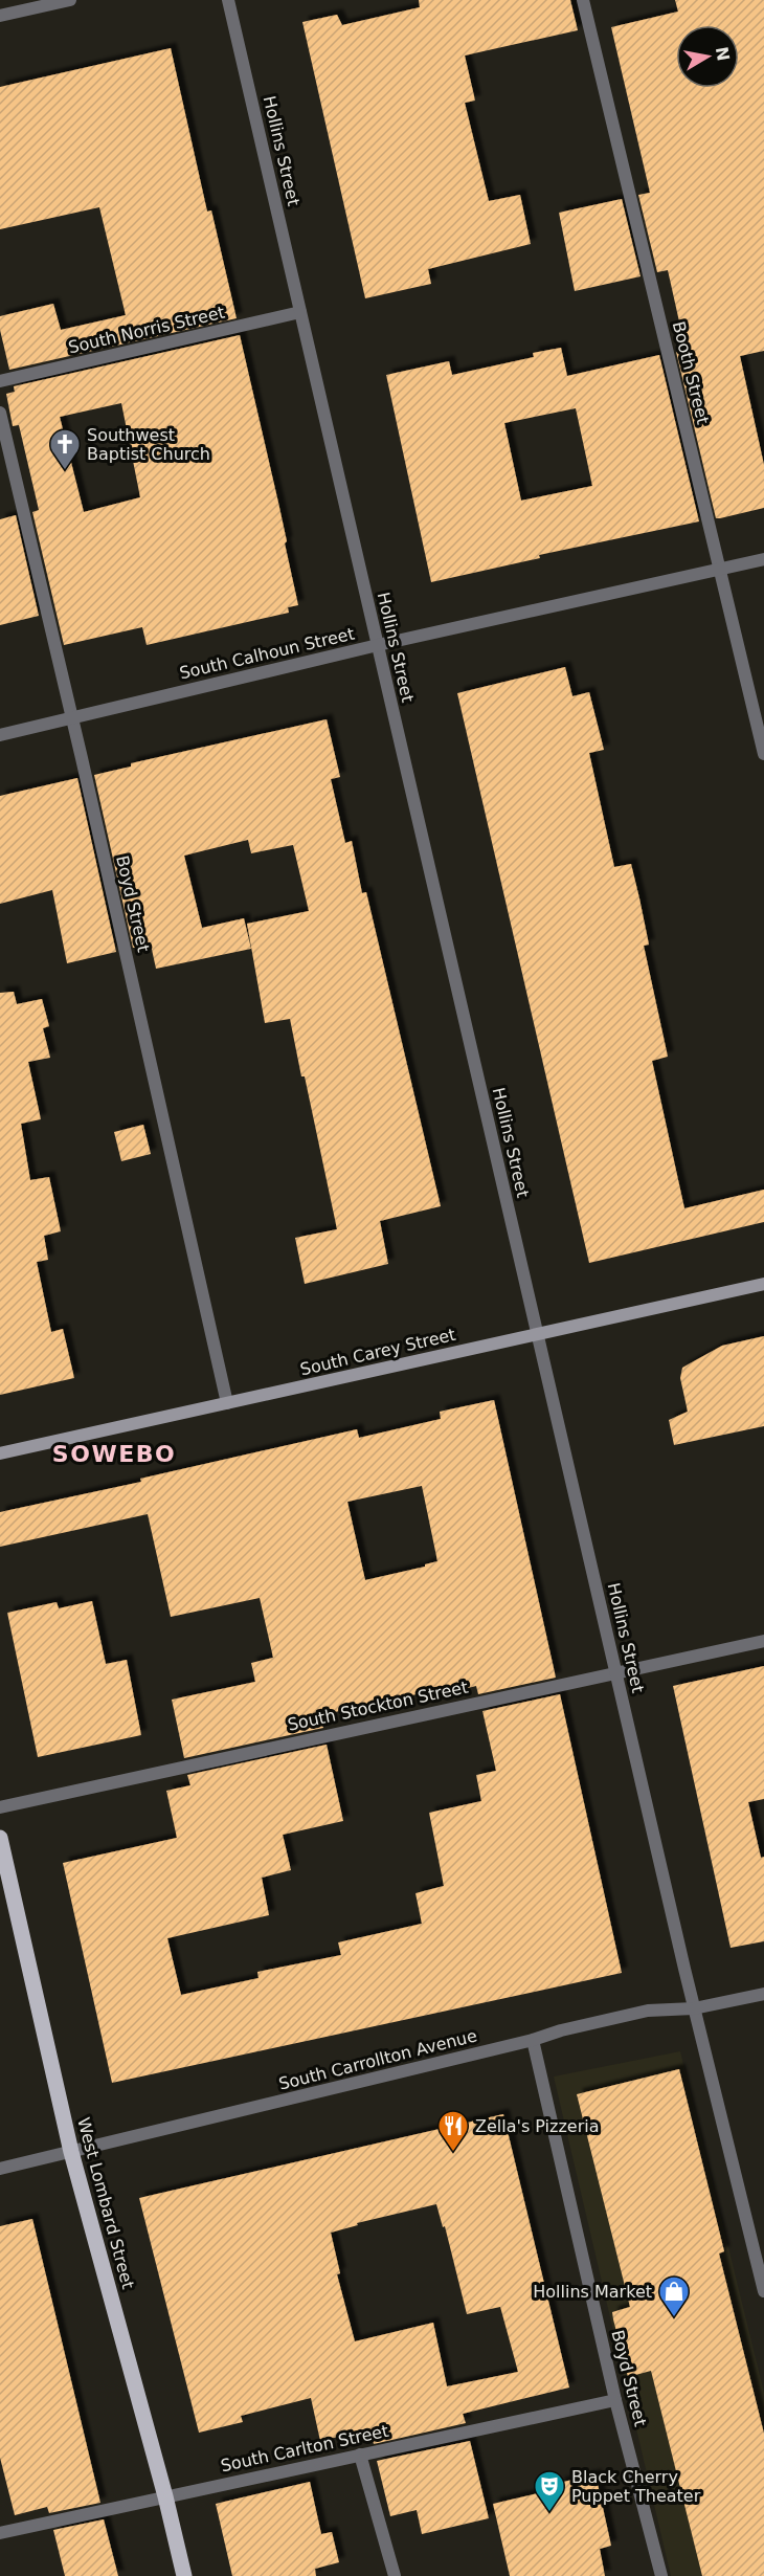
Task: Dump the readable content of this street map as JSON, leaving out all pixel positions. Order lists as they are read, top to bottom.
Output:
{
  "streets": {
    "main road": ["South Carey Street", "West Lombard Street"],
    "street": [
      "Hollins Street",
      "South Norris Street",
      "Booth Street",
      "South Calhoun Street",
      "Boyd Street",
      "South Stockton Street",
      "South Carrollton Avenue",
      "South Carlton Street"
    ]
  },
  "crossings": [
    ["Hollins Street", "South Norris Street"],
    ["Hollins Street", "South Calhoun Street"],
    ["Hollins Street", "South Carey Street"],
    ["Hollins Street", "South Stockton Street"],
    ["Hollins Street", "South Carrollton Avenue"],
    ["Booth Street", "South Calhoun Street"],
    ["South Calhoun Street", "Boyd Street"],
    ["Boyd Street", "South Carey Street"],
    ["Boyd Street", "South Carrollton Avenue"],
    ["Boyd Street", "South Carlton Street"],
    ["South Carrollton Avenue", "West Lombard Street"],
    ["West Lombard Street", "South Carlton Street"]
  ],
  "districts": ["SOWEBO"],
  "places": {
    "church": ["Southwest Baptist Church"],
    "restaurant": ["Zella's Pizzeria"],
    "shop": ["Hollins Market"],
    "theatre": ["Black Cherry Puppet Theater"]
  },
  "north": "right"
}
